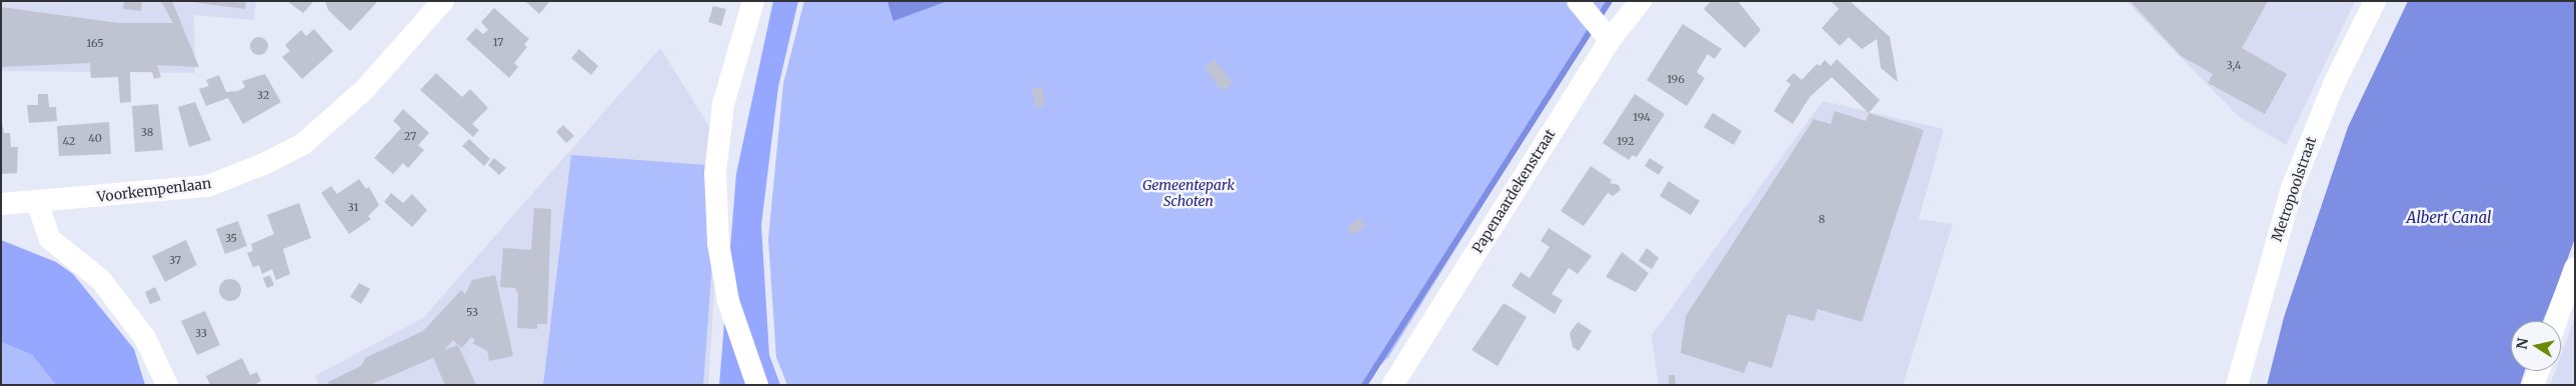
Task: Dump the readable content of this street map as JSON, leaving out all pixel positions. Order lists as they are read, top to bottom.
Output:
{
  "streets": {
    "street": ["Metropoolstraat", "Voorkempenlaan", "Papenaardekenstraat"]
  },
  "water": ["Albert Canal"],
  "parks": ["Gemeentepark Schoten"],
  "house_numbers": [
    "17",
    "165",
    "3,4",
    "196",
    "32",
    "194",
    "38",
    "27",
    "40",
    "42",
    "192",
    "31",
    "8",
    "35",
    "37",
    "53",
    "33"
  ],
  "north": "left"
}
